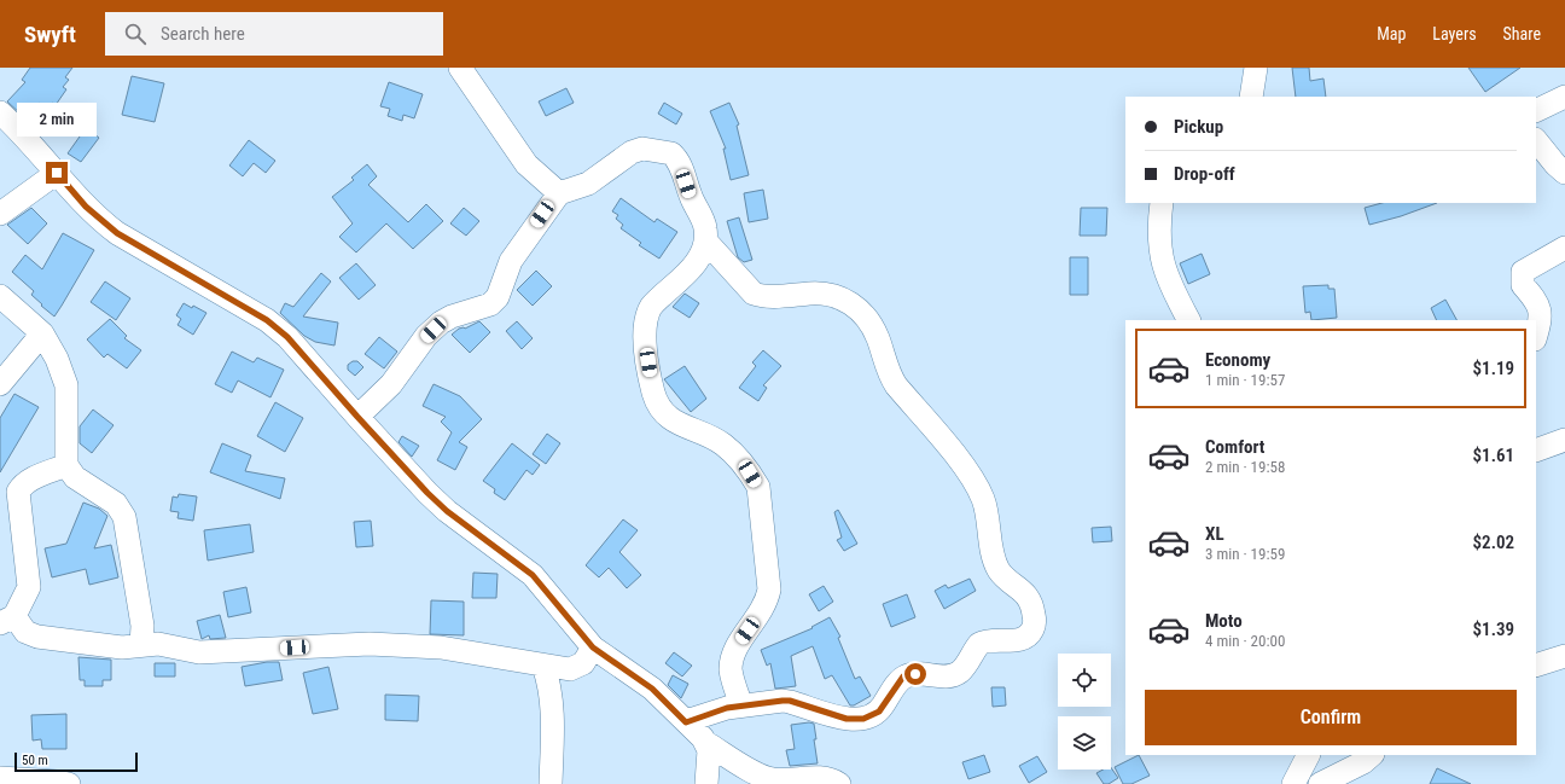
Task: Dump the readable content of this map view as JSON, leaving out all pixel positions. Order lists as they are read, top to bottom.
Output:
{
  "scale_bar": "50 m",
  "page": {
    "header": "Swyft",
    "search": "Search here",
    "nav": ["Map", "Layers", "Share"],
    "banner": ["Pickup", "Drop-off"],
    "bubble": "2 min",
    "list": [
      {
        "name": "Economy",
        "note": "1 min · 19:57",
        "value": "$1.19"
      },
      {
        "name": "Comfort",
        "note": "2 min · 19:58",
        "value": "$1.61"
      },
      {
        "name": "XL",
        "note": "3 min · 19:59",
        "value": "$2.02"
      },
      {
        "name": "Moto",
        "note": "4 min · 20:00",
        "value": "$1.39"
      }
    ],
    "buttons": "Confirm",
    "scale": "50 m"
  }
}
